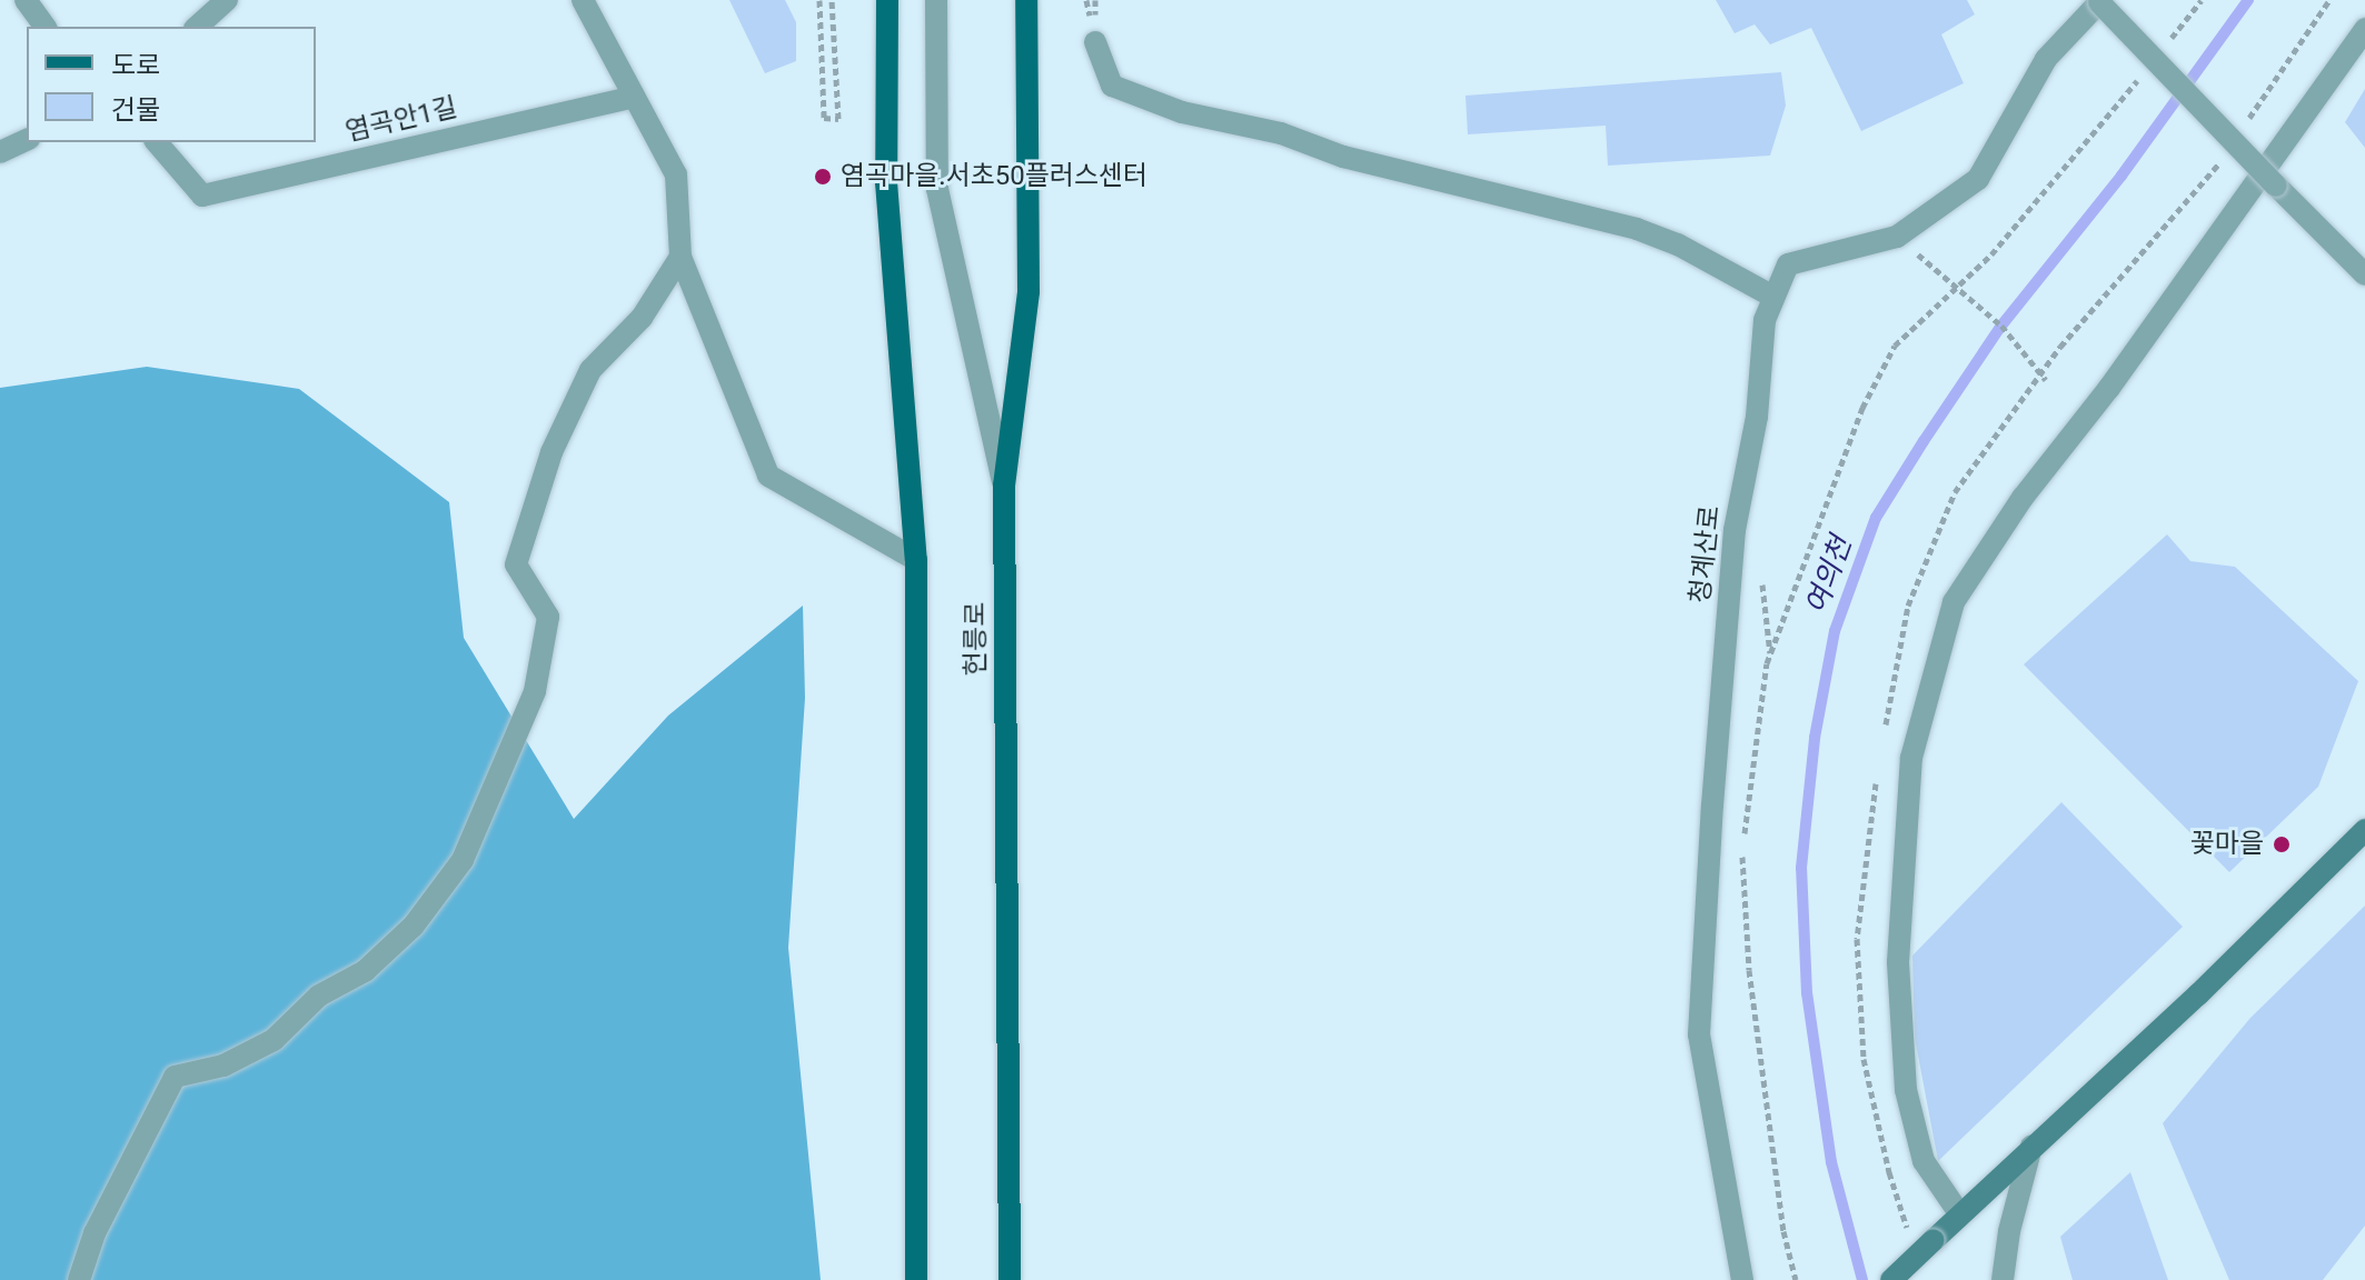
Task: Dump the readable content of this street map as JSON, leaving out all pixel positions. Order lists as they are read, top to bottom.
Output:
{
  "streets": {
    "main road": ["헌릉로"],
    "street": ["염곡안1길", "청계산로"]
  },
  "water": ["여의천"],
  "places": ["염곡마을.서초50플러스센터", "꽃마을"],
  "legend": ["도로", "건물"]
}
